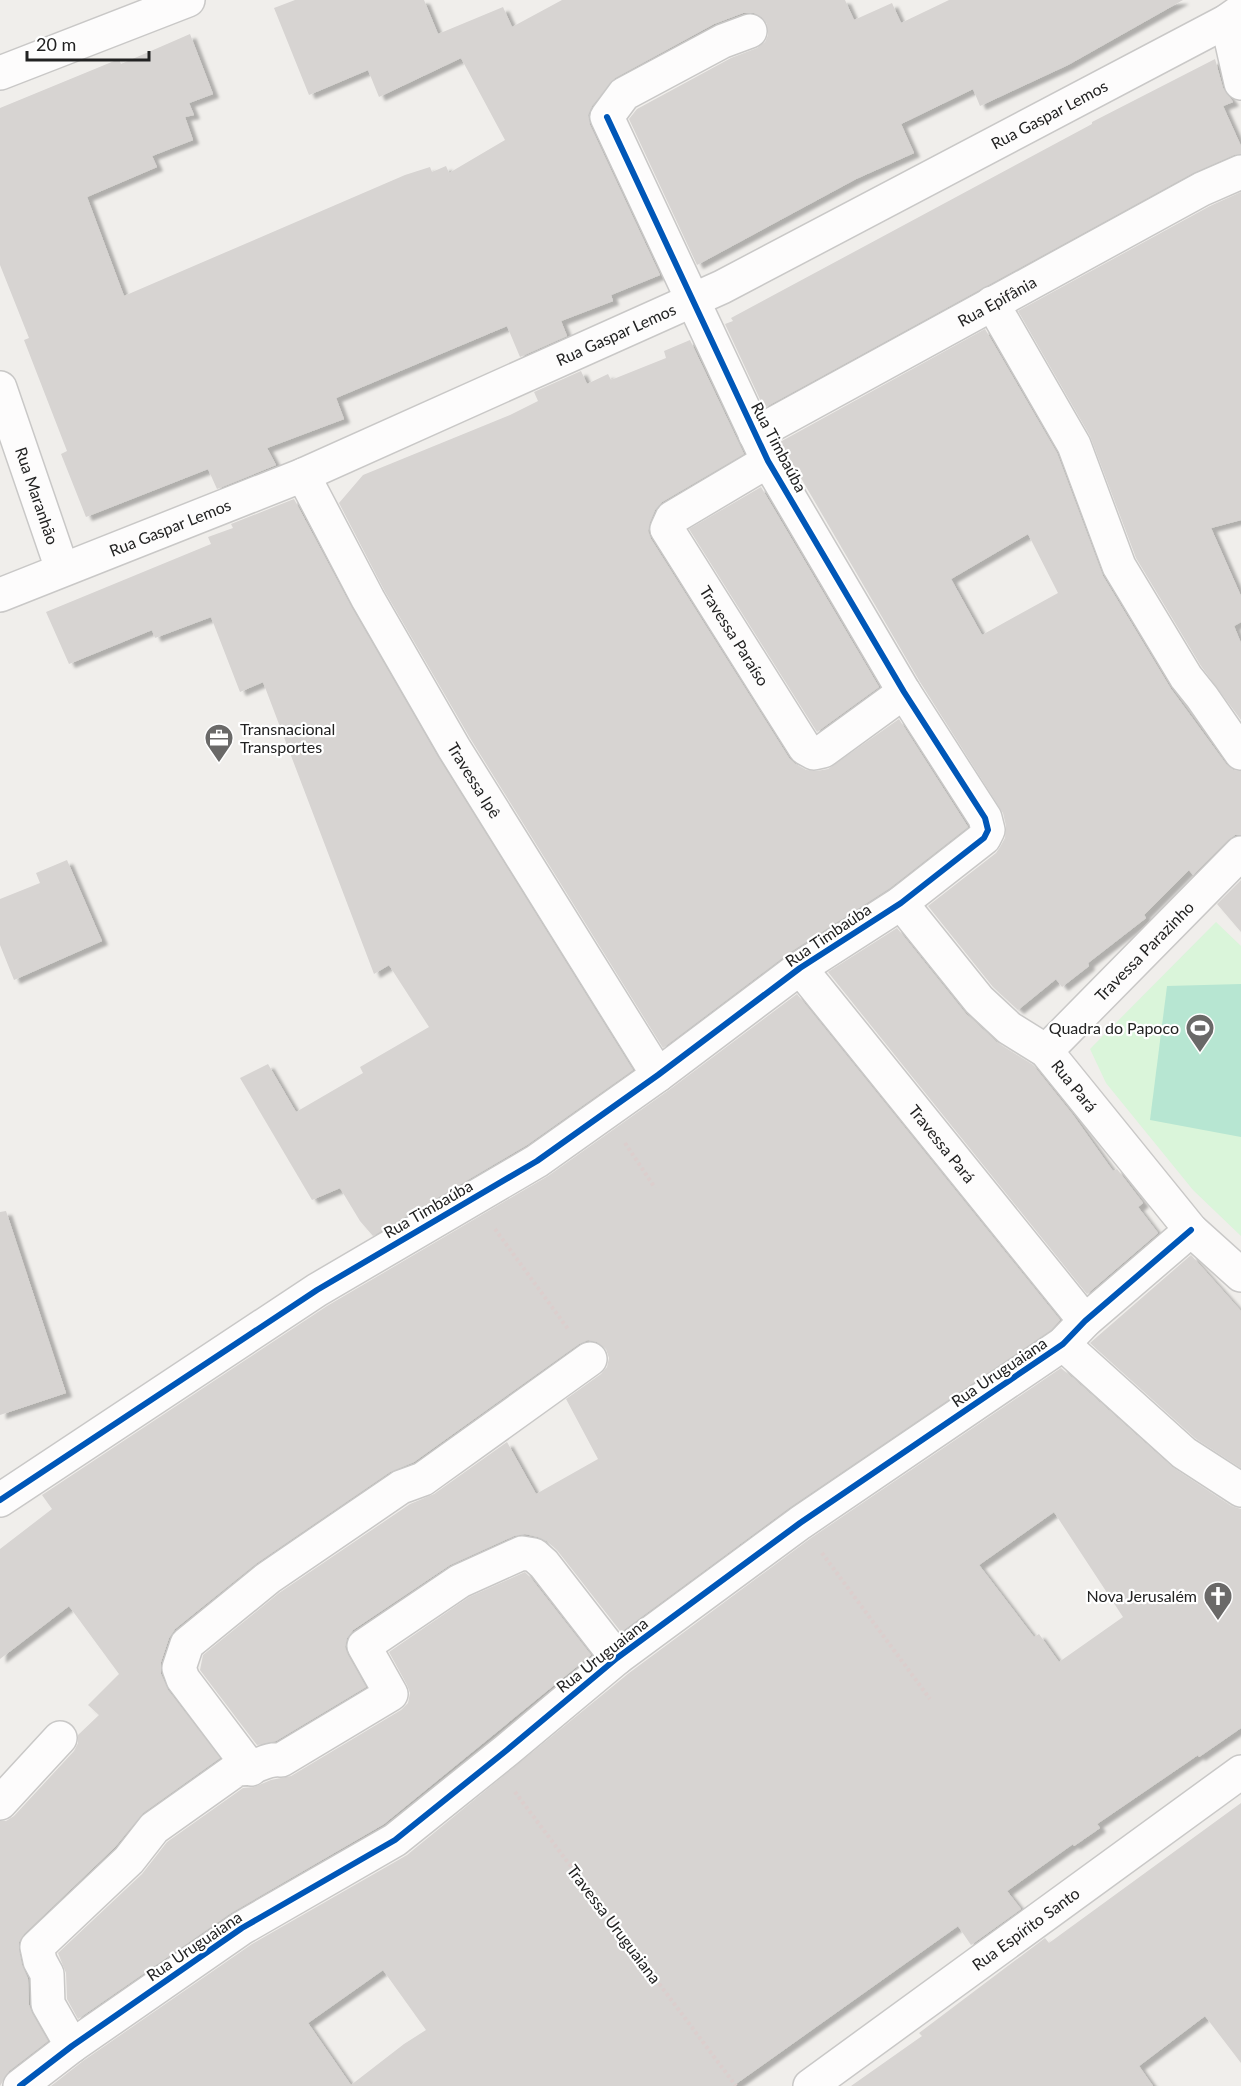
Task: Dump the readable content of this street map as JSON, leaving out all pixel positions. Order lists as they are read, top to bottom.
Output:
{
  "streets": {
    "street": [
      "Rua Gaspar Lemos",
      "Rua Epifânia",
      "Rua Timbaúba",
      "Rua Maranhão",
      "Travessa Paraíso",
      "Travessa Ipê",
      "Travessa Parazinho",
      "Rua Pará",
      "Travessa Pará",
      "Rua Uruguaiana",
      "Rua Espírito Santo"
    ],
    "path": ["Travessa Uruguaiana"]
  },
  "crossings": [
    ["Rua Gaspar Lemos", "Rua Timbaúba"],
    ["Rua Gaspar Lemos", "Rua Maranhão"],
    ["Rua Gaspar Lemos", "Travessa Ipê"],
    ["Rua Epifânia", "Rua Timbaúba"],
    ["Rua Epifânia", "Travessa Paraíso"],
    ["Rua Timbaúba", "Travessa Paraíso"],
    ["Rua Timbaúba", "Travessa Ipê"],
    ["Rua Timbaúba", "Rua Pará"],
    ["Rua Timbaúba", "Travessa Pará"],
    ["Travessa Parazinho", "Rua Pará"],
    ["Rua Pará", "Rua Uruguaiana"],
    ["Travessa Pará", "Rua Uruguaiana"],
    ["Rua Uruguaiana", "Travessa Uruguaiana"]
  ],
  "places": {
    "office": ["Transnacional Transportes"],
    "sports": ["Quadra do Papoco"],
    "church": ["Nova Jerusalém"]
  },
  "scale_bar": "20 m"
}
